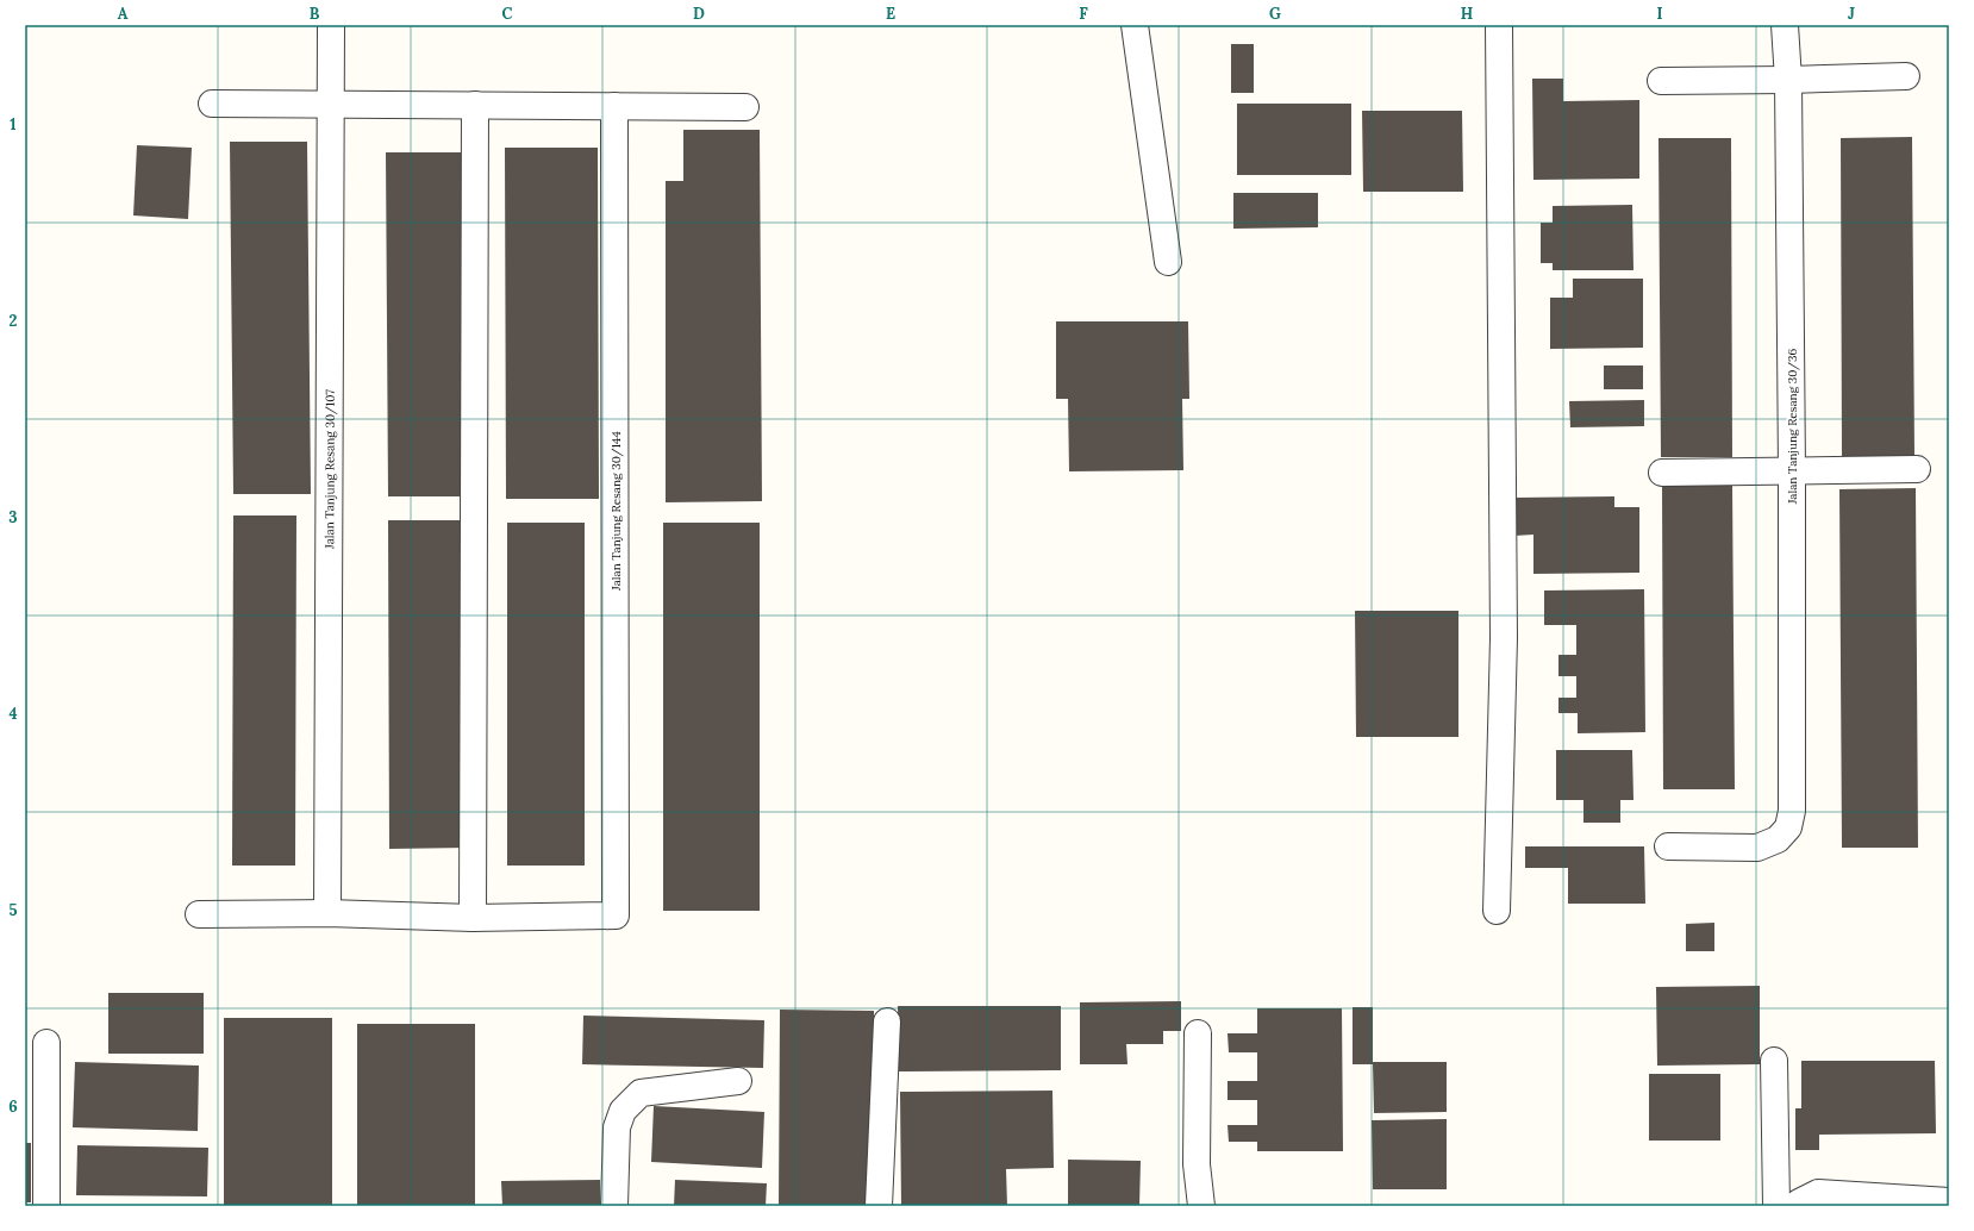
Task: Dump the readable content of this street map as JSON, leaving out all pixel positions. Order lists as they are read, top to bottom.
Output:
{
  "streets": {
    "street": ["Jalan Tanjung Resang 30/36", "Jalan Tanjung Resang 30/107", "Jalan Tanjung Resang 30/144"]
  },
  "grid": {
    "columns": [
      "A",
      "B",
      "C",
      "D",
      "E",
      "F",
      "G",
      "H",
      "I",
      "J"
    ],
    "rows": [
      "1",
      "2",
      "3",
      "4",
      "5",
      "6"
    ]
  }
}
